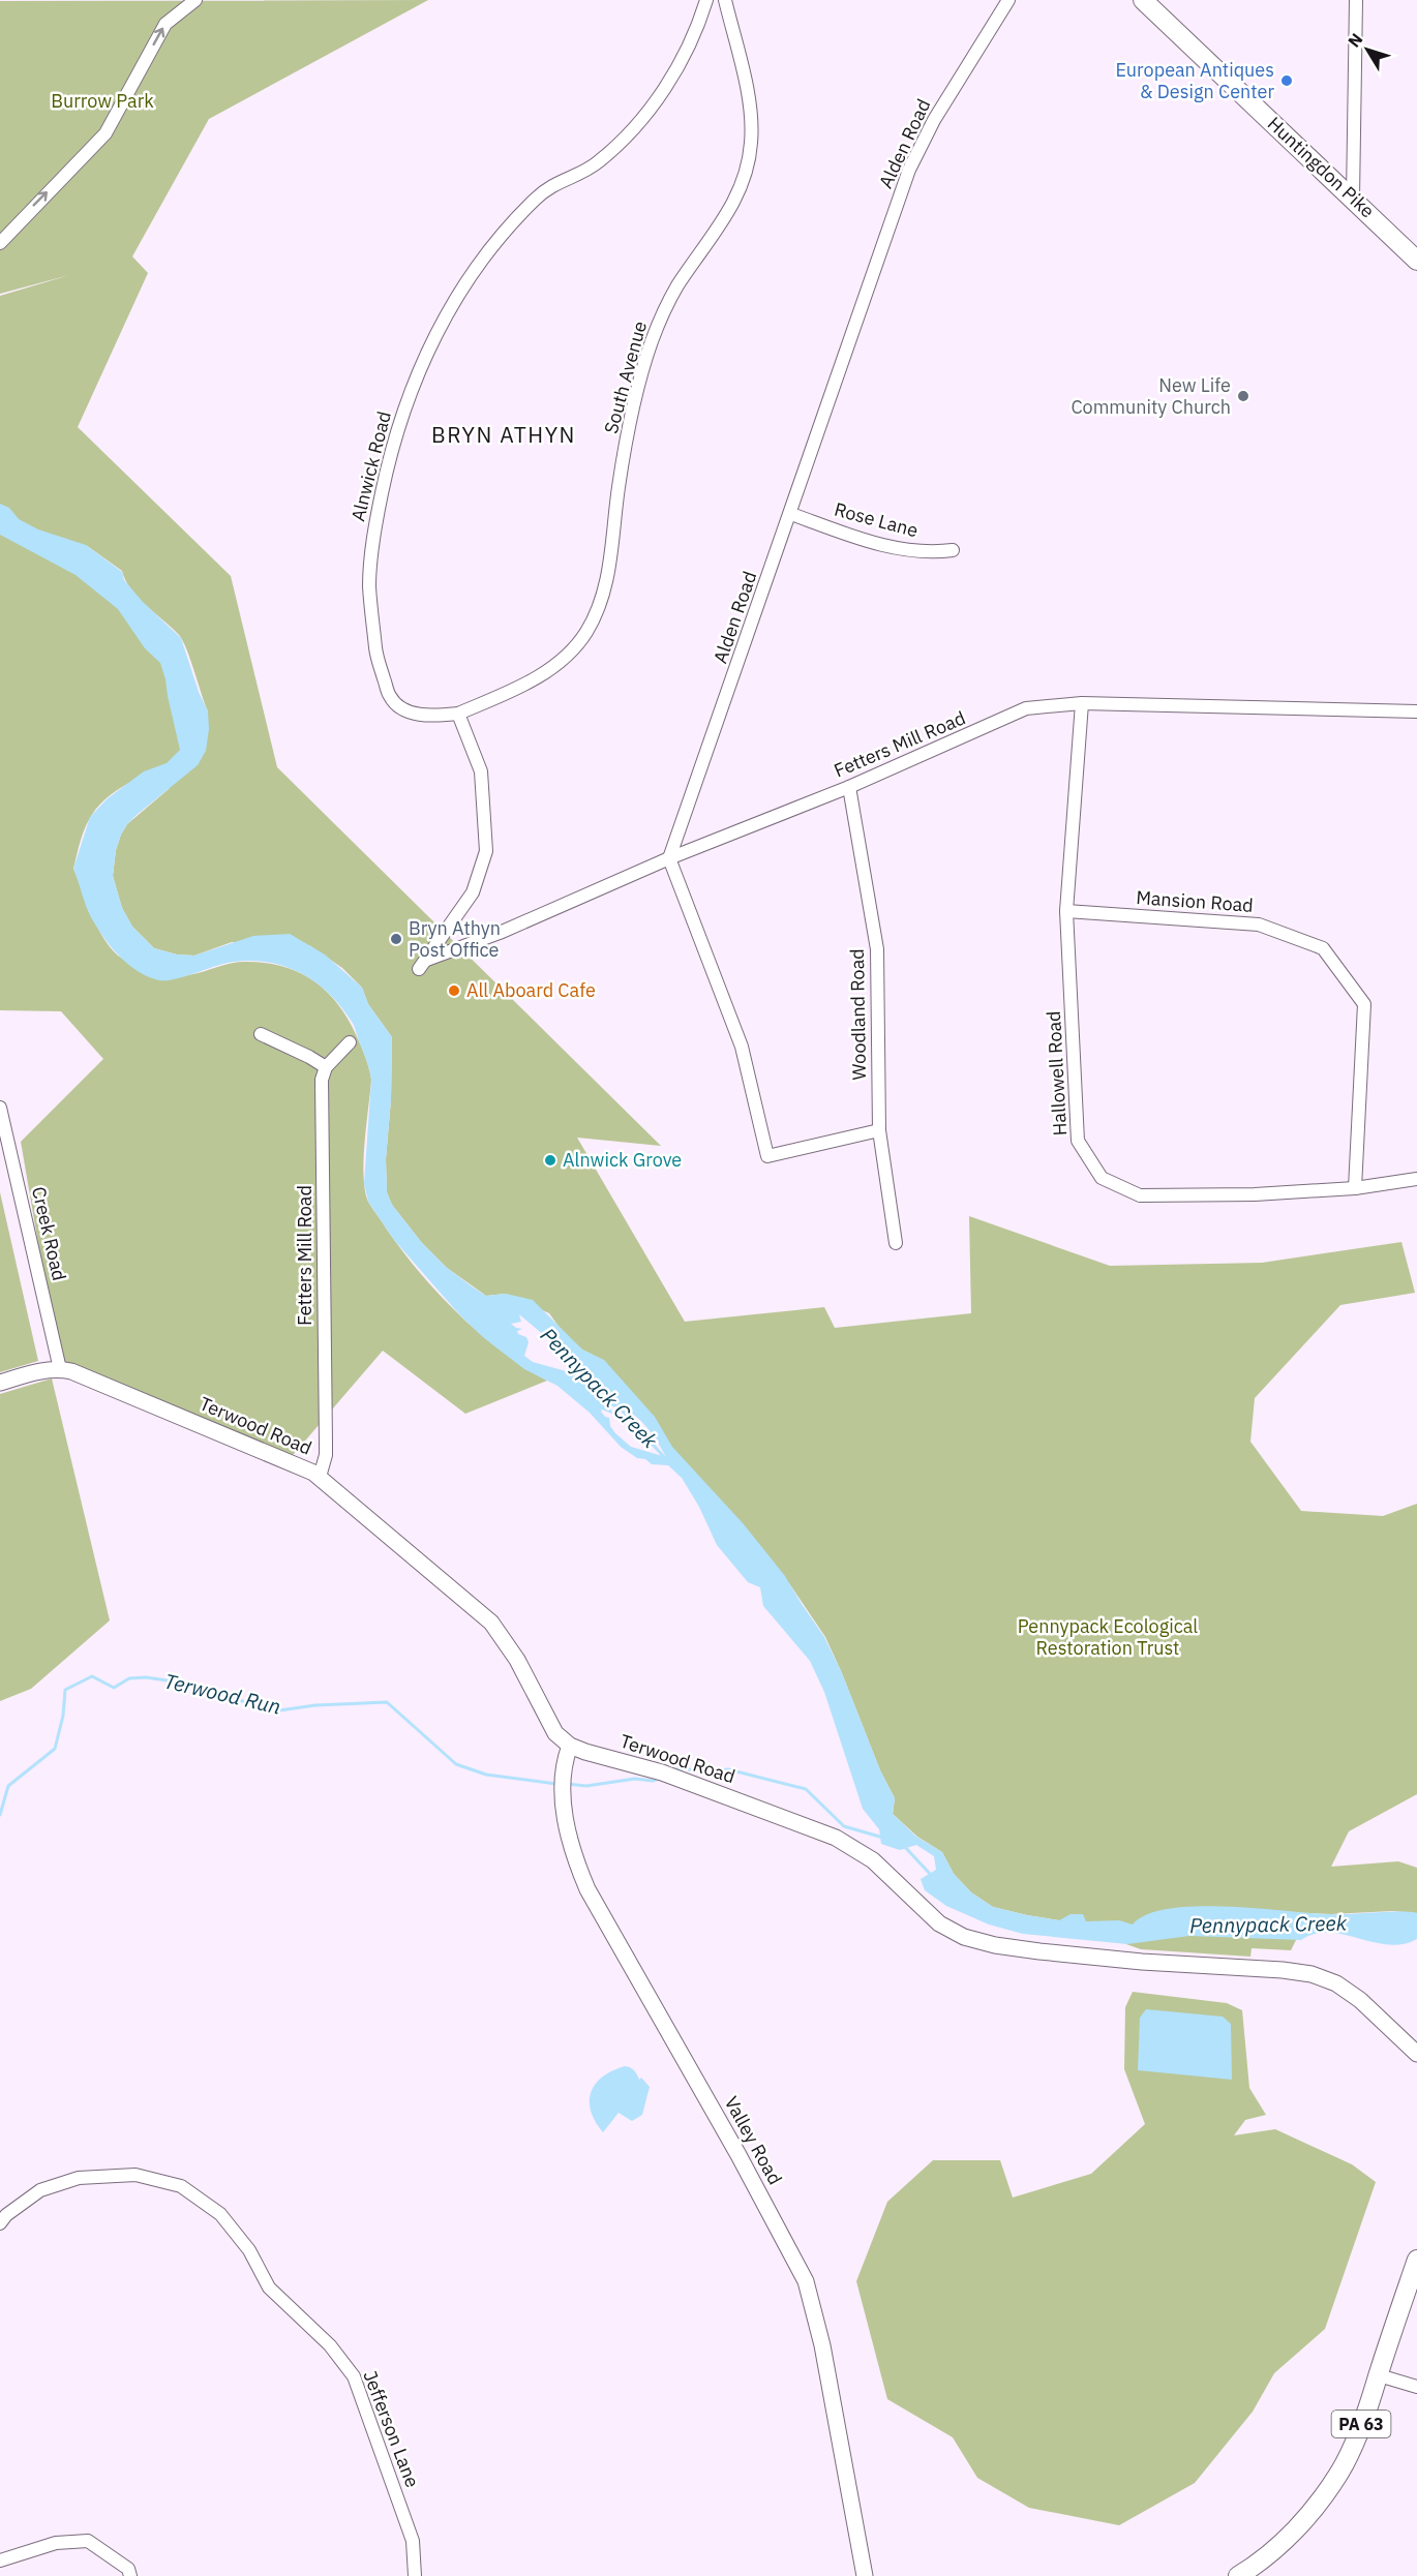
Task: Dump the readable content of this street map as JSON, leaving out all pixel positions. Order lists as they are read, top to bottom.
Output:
{
  "streets": {
    "main road": ["Huntingdon Pike", "PA 63"],
    "street": [
      "Alden Road",
      "South Avenue",
      "Alnwick Road",
      "Rose Lane",
      "Fetters Mill Road",
      "Mansion Road",
      "Woodland Road",
      "Hallowell Road",
      "Creek Road",
      "Terwood Road",
      "Valley Road",
      "Jefferson Lane"
    ]
  },
  "crossings": [
    ["Alden Road", "Rose Lane"],
    ["Alden Road", "Fetters Mill Road"],
    ["South Avenue", "Alnwick Road"],
    ["South Avenue", "Fetters Mill Road"],
    ["Alnwick Road", "Fetters Mill Road"],
    ["Fetters Mill Road", "Woodland Road"],
    ["Fetters Mill Road", "Hallowell Road"],
    ["Fetters Mill Road", "Terwood Road"],
    ["Mansion Road", "Hallowell Road"],
    ["Creek Road", "Terwood Road"],
    ["Terwood Road", "Valley Road"]
  ],
  "districts": ["BRYN ATHYN"],
  "water": ["Pennypack Creek", "Terwood Run"],
  "parks": ["Burrow Park", "Pennypack Ecological Restoration Trust"],
  "places": [
    "European Antiques & Design Center",
    "New Life Community Church",
    "Bryn Athyn Post Office",
    "All Aboard Cafe",
    "Alnwick Grove"
  ],
  "north": "top left"
}
